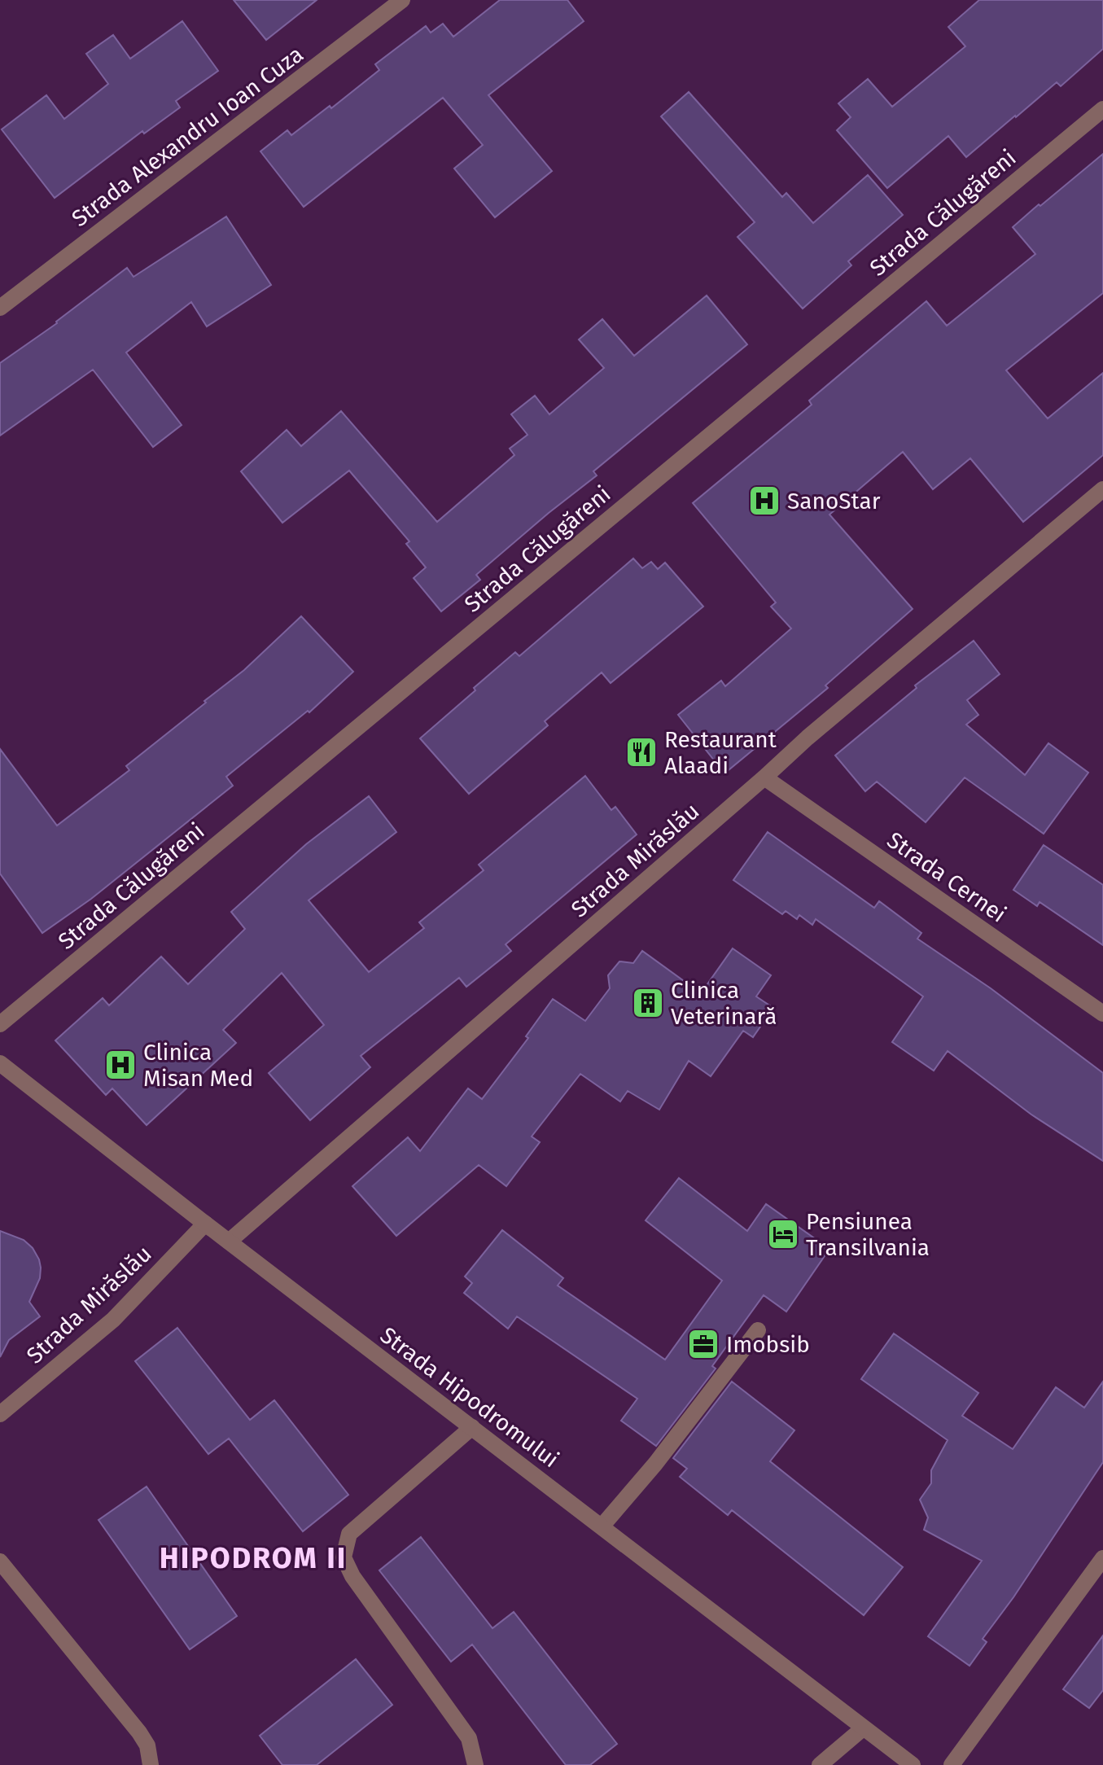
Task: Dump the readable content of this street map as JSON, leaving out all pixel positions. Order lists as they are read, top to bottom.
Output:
{
  "streets": {
    "street": [
      "Strada Alexandru Ioan Cuza",
      "Strada Călugăreni",
      "Strada Mirăslău",
      "Strada Cernei",
      "Strada Hipodromului"
    ]
  },
  "crossings": [
    ["Strada Mirăslău", "Strada Cernei"],
    ["Strada Mirăslău", "Strada Hipodromului"]
  ],
  "districts": ["HIPODROM II"],
  "places": {
    "hospital": ["SanoStar", "Clinica Misan Med"],
    "restaurant": ["Restaurant Alaadi"],
    "building": ["Clinica Veterinară"],
    "hotel": ["Pensiunea Transilvania"],
    "office": ["Imobsib"]
  }
}
